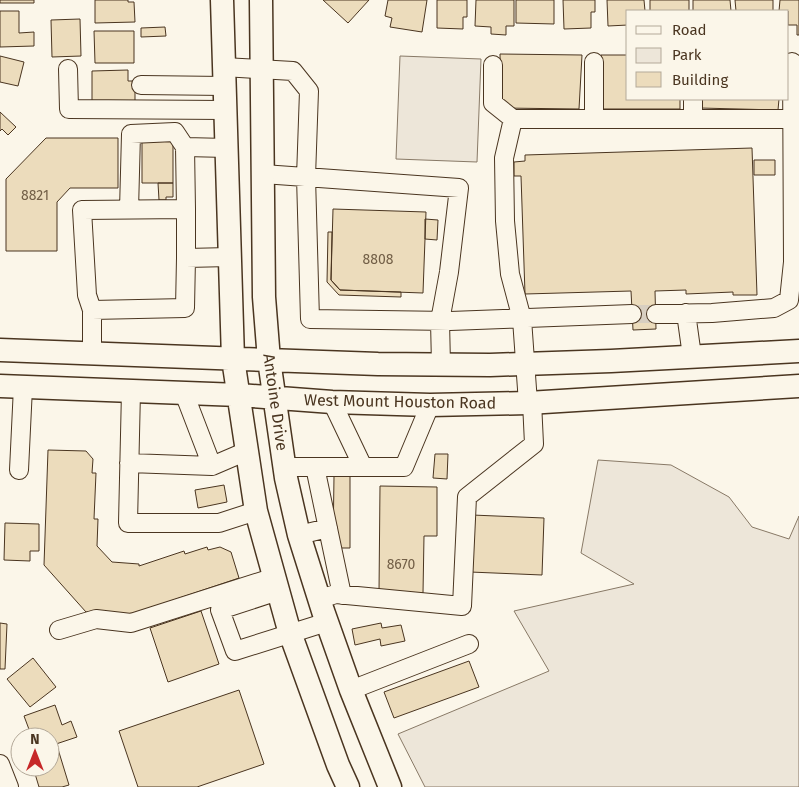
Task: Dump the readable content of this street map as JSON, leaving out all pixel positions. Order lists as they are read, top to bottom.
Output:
{
  "streets": {
    "main road": ["West Mount Houston Road", "Antoine Drive"]
  },
  "crossings": [
    ["West Mount Houston Road", "Antoine Drive"]
  ],
  "house_numbers": ["8821", "8808", "8670"],
  "legend": ["Road", "Park", "Building"],
  "north": "top"
}
